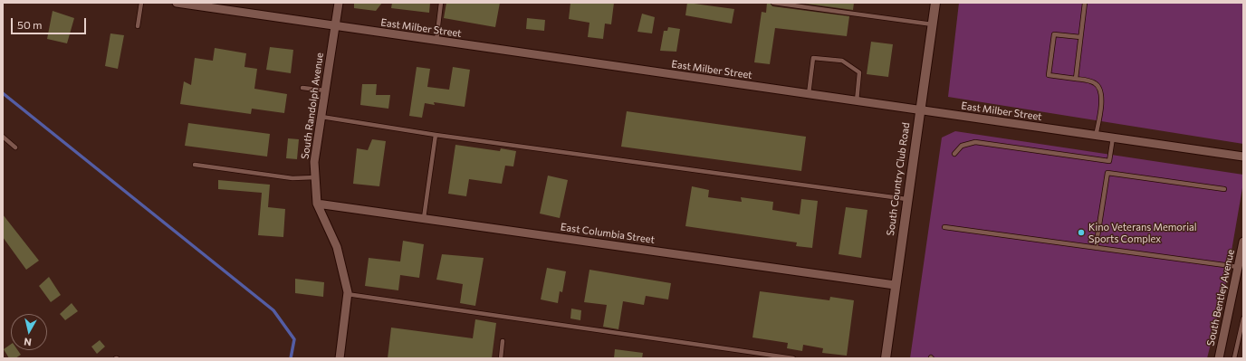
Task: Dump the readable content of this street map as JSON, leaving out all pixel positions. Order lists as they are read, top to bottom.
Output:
{
  "streets": {
    "street": [
      "East Milber Street",
      "South Randolph Avenue",
      "South Country Club Road",
      "East Columbia Street",
      "South Bentley Avenue"
    ]
  },
  "crossings": [
    ["East Milber Street", "South Randolph Avenue"],
    ["East Milber Street", "South Country Club Road"],
    ["South Randolph Avenue", "East Columbia Street"],
    ["South Country Club Road", "East Columbia Street"]
  ],
  "places": ["Kino Veterans Memorial Sports Complex"],
  "scale_bar": "50 m",
  "north": "bottom"
}
